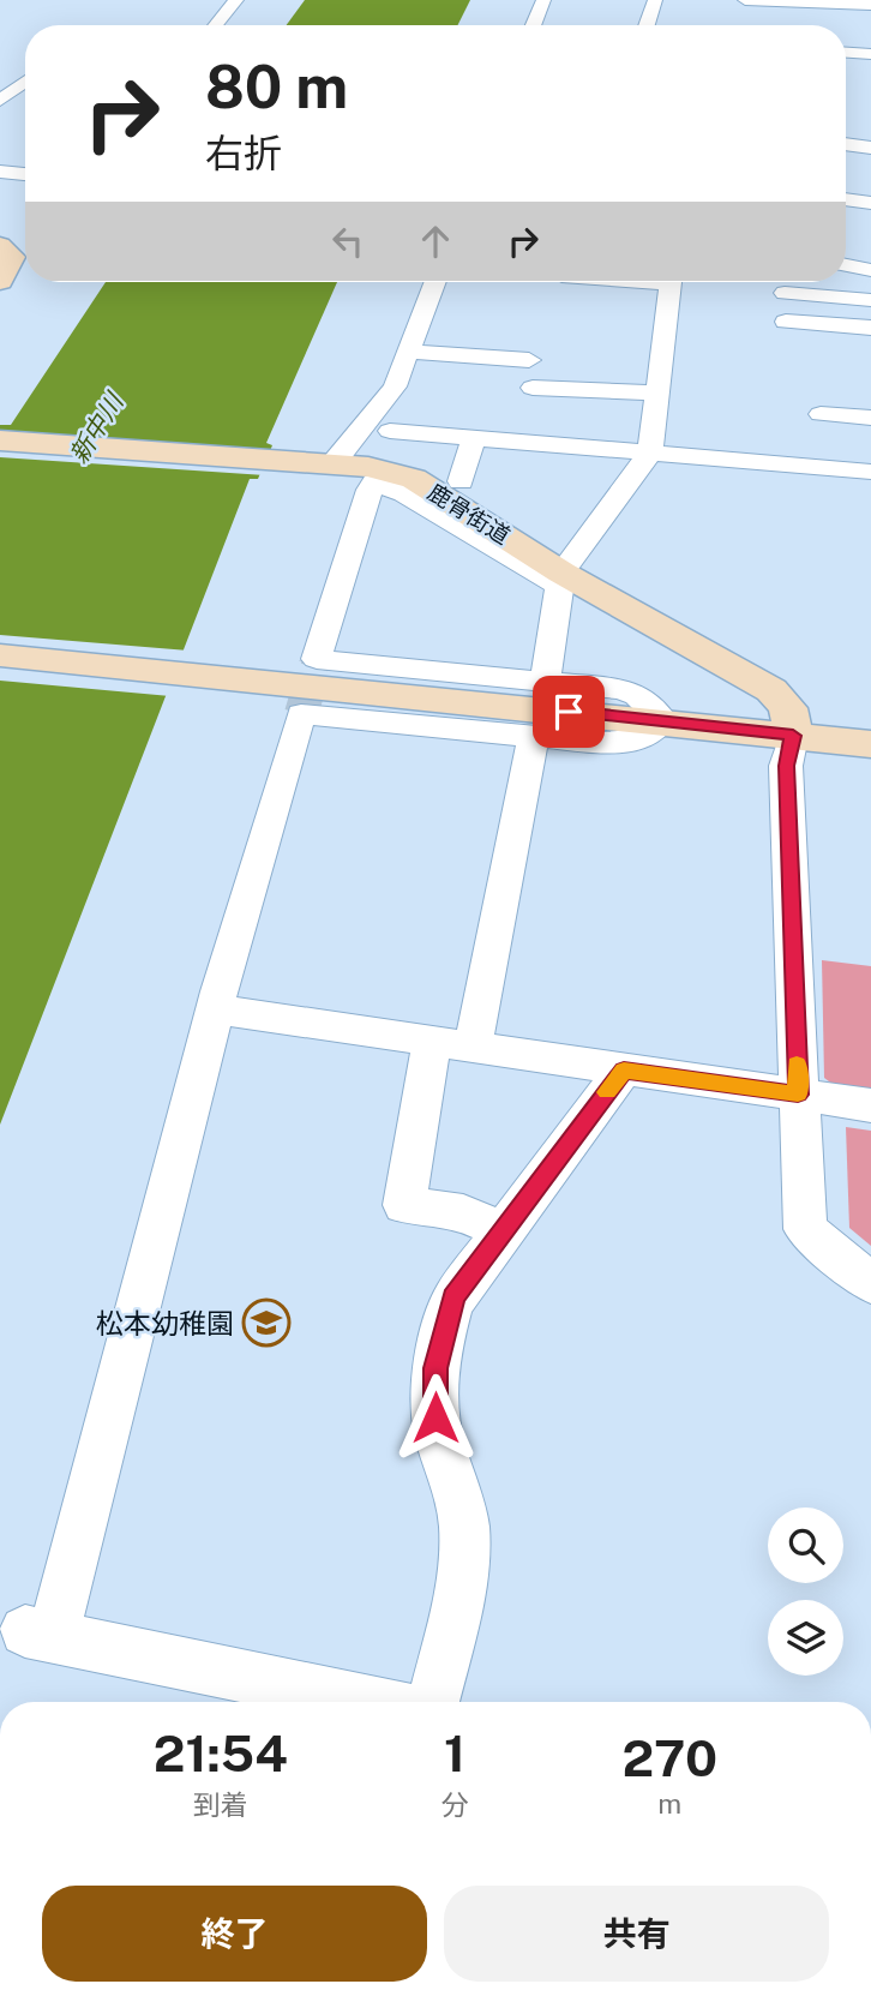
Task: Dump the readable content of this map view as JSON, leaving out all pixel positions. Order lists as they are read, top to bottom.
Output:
{
  "streets": {
    "street": ["鹿骨街道"]
  },
  "water": ["新中川"],
  "places": {
    "school or university": ["松本幼稚園"]
  },
  "page": {
    "turn": ["80 m", "右折"],
    "eta": [
      "21:54",
      "到着",
      "1",
      "分",
      "270",
      "m"
    ],
    "buttons": ["終了", "共有"]
  }
}
